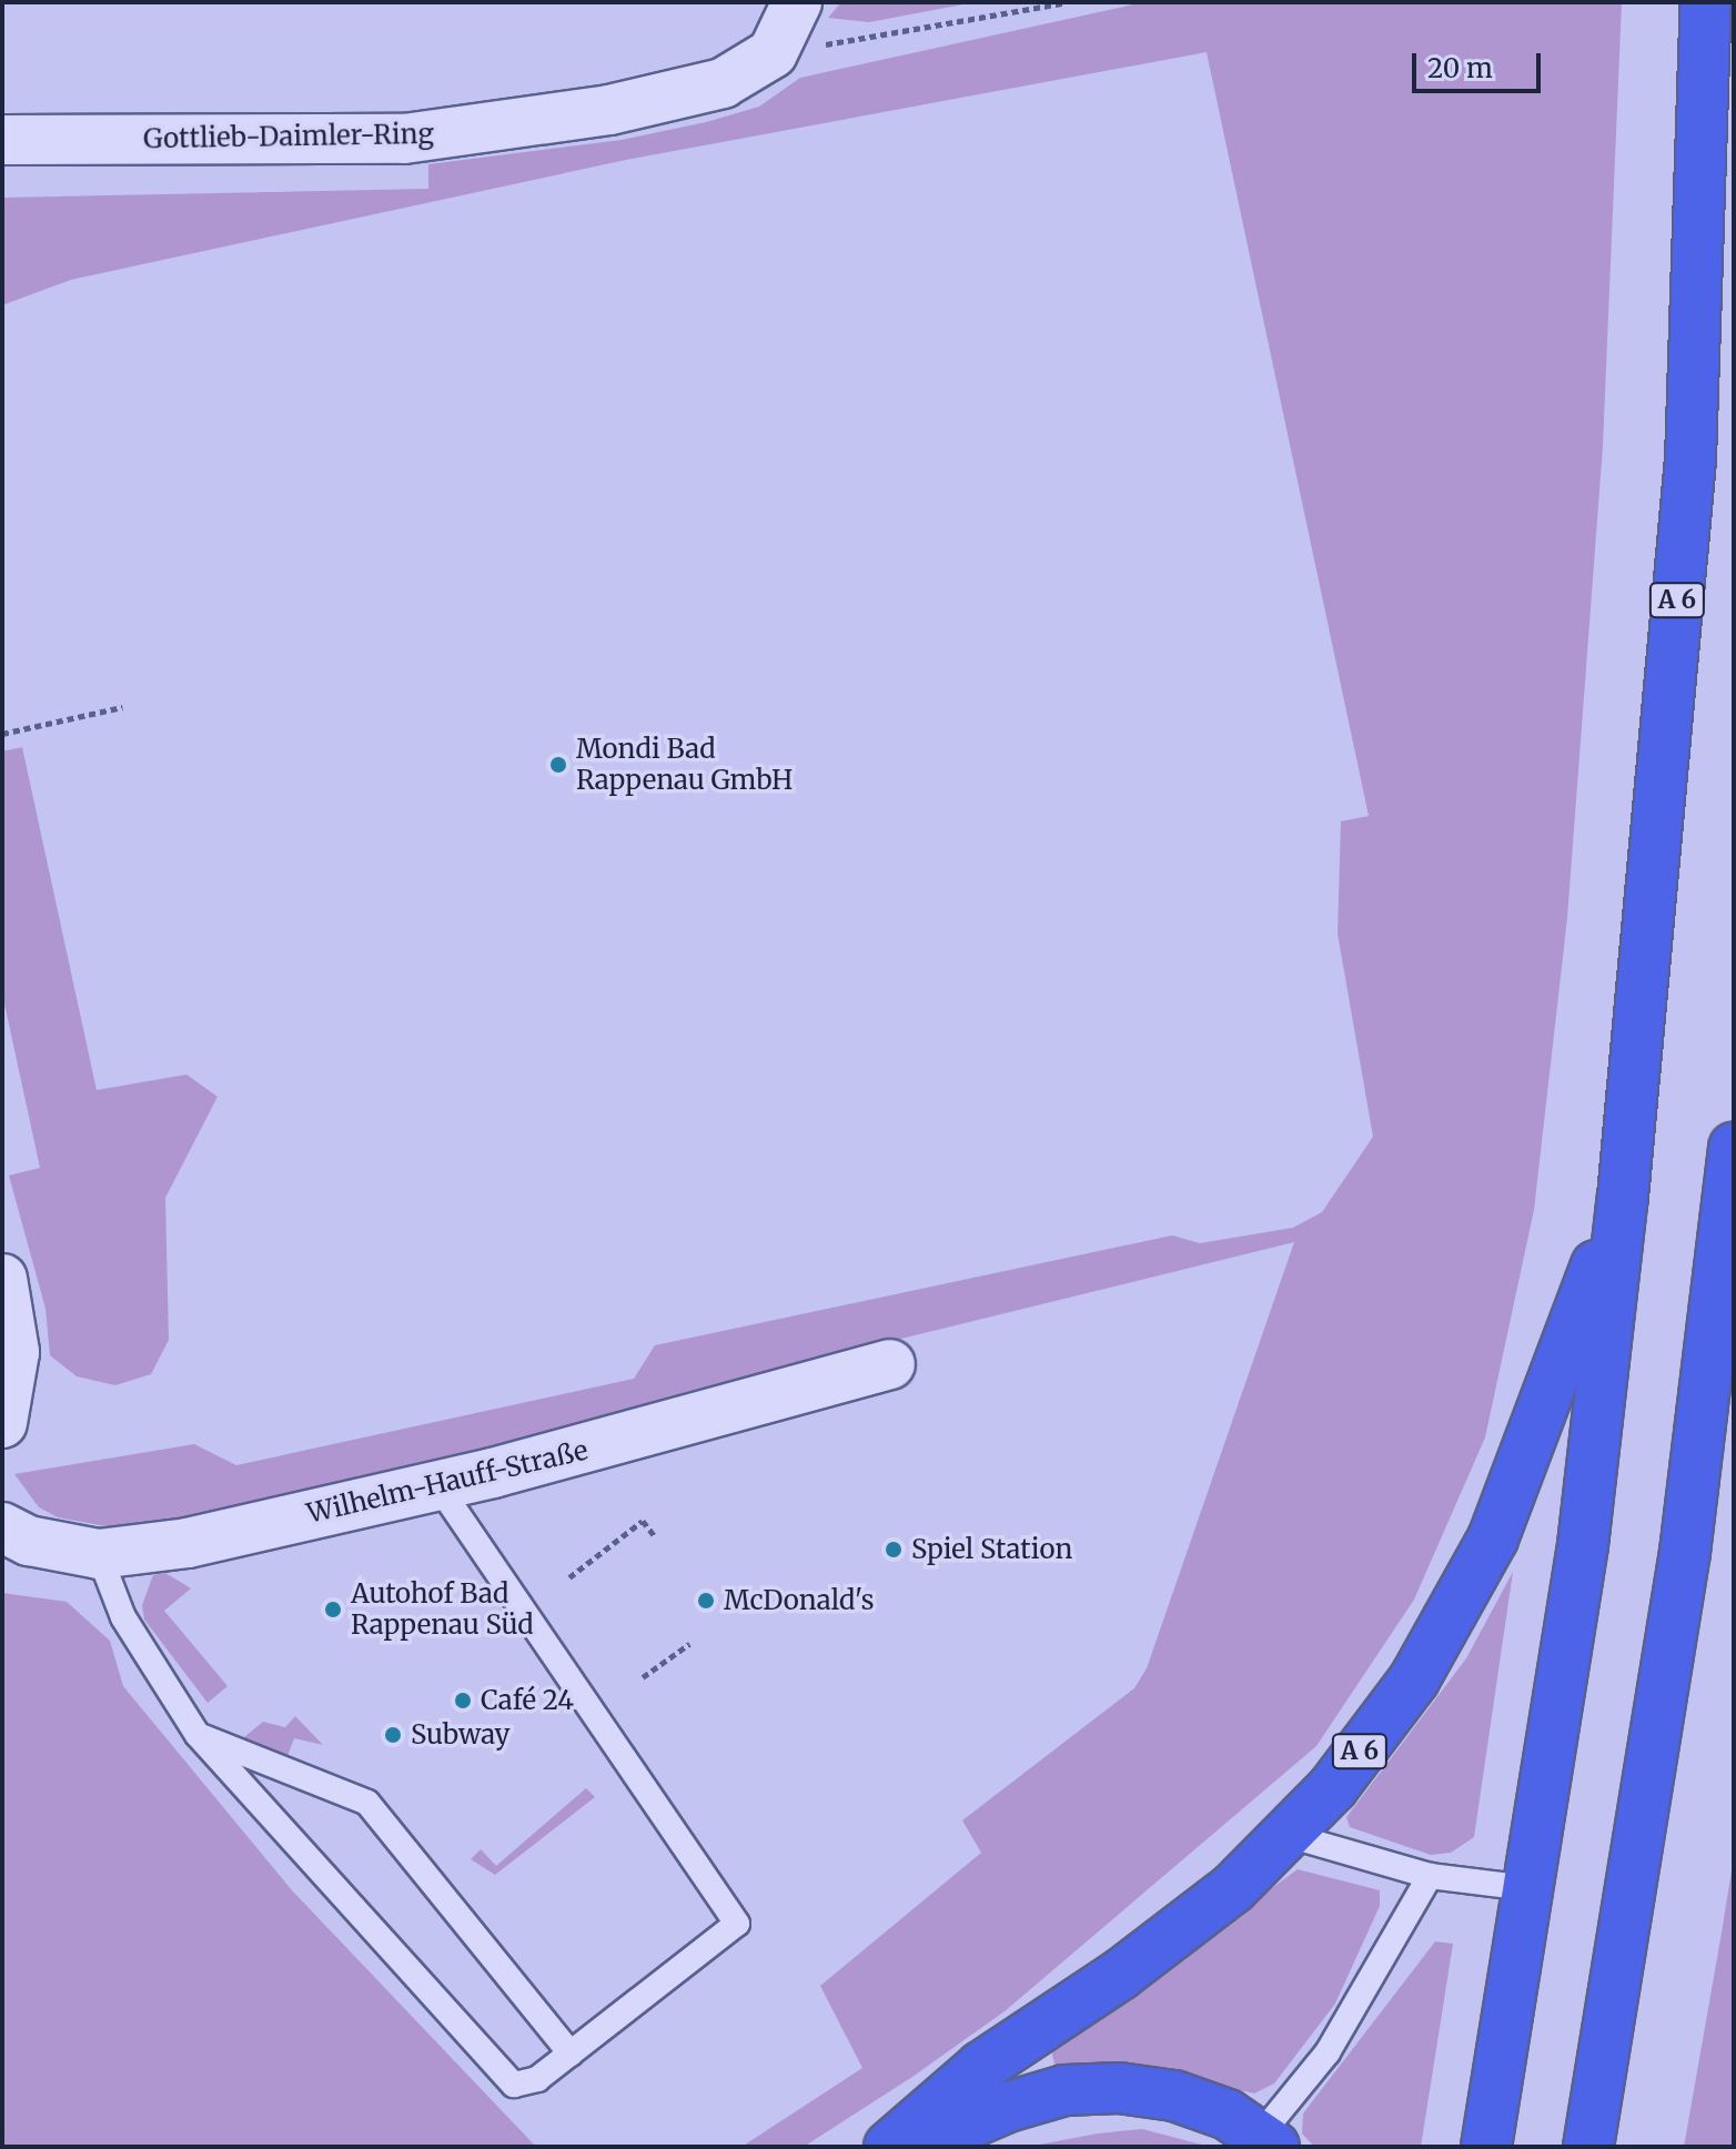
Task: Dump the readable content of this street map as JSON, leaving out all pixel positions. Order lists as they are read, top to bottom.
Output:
{
  "streets": {
    "highway": ["A 6"],
    "street": ["Gottlieb-Daimler-Ring", "Wilhelm-Hauff-Straße"]
  },
  "places": [
    "Mondi Bad Rappenau GmbH",
    "Spiel Station",
    "McDonald's",
    "Autohof Bad Rappenau Süd",
    "Café 24",
    "Subway"
  ],
  "scale_bar": "20 m"
}
